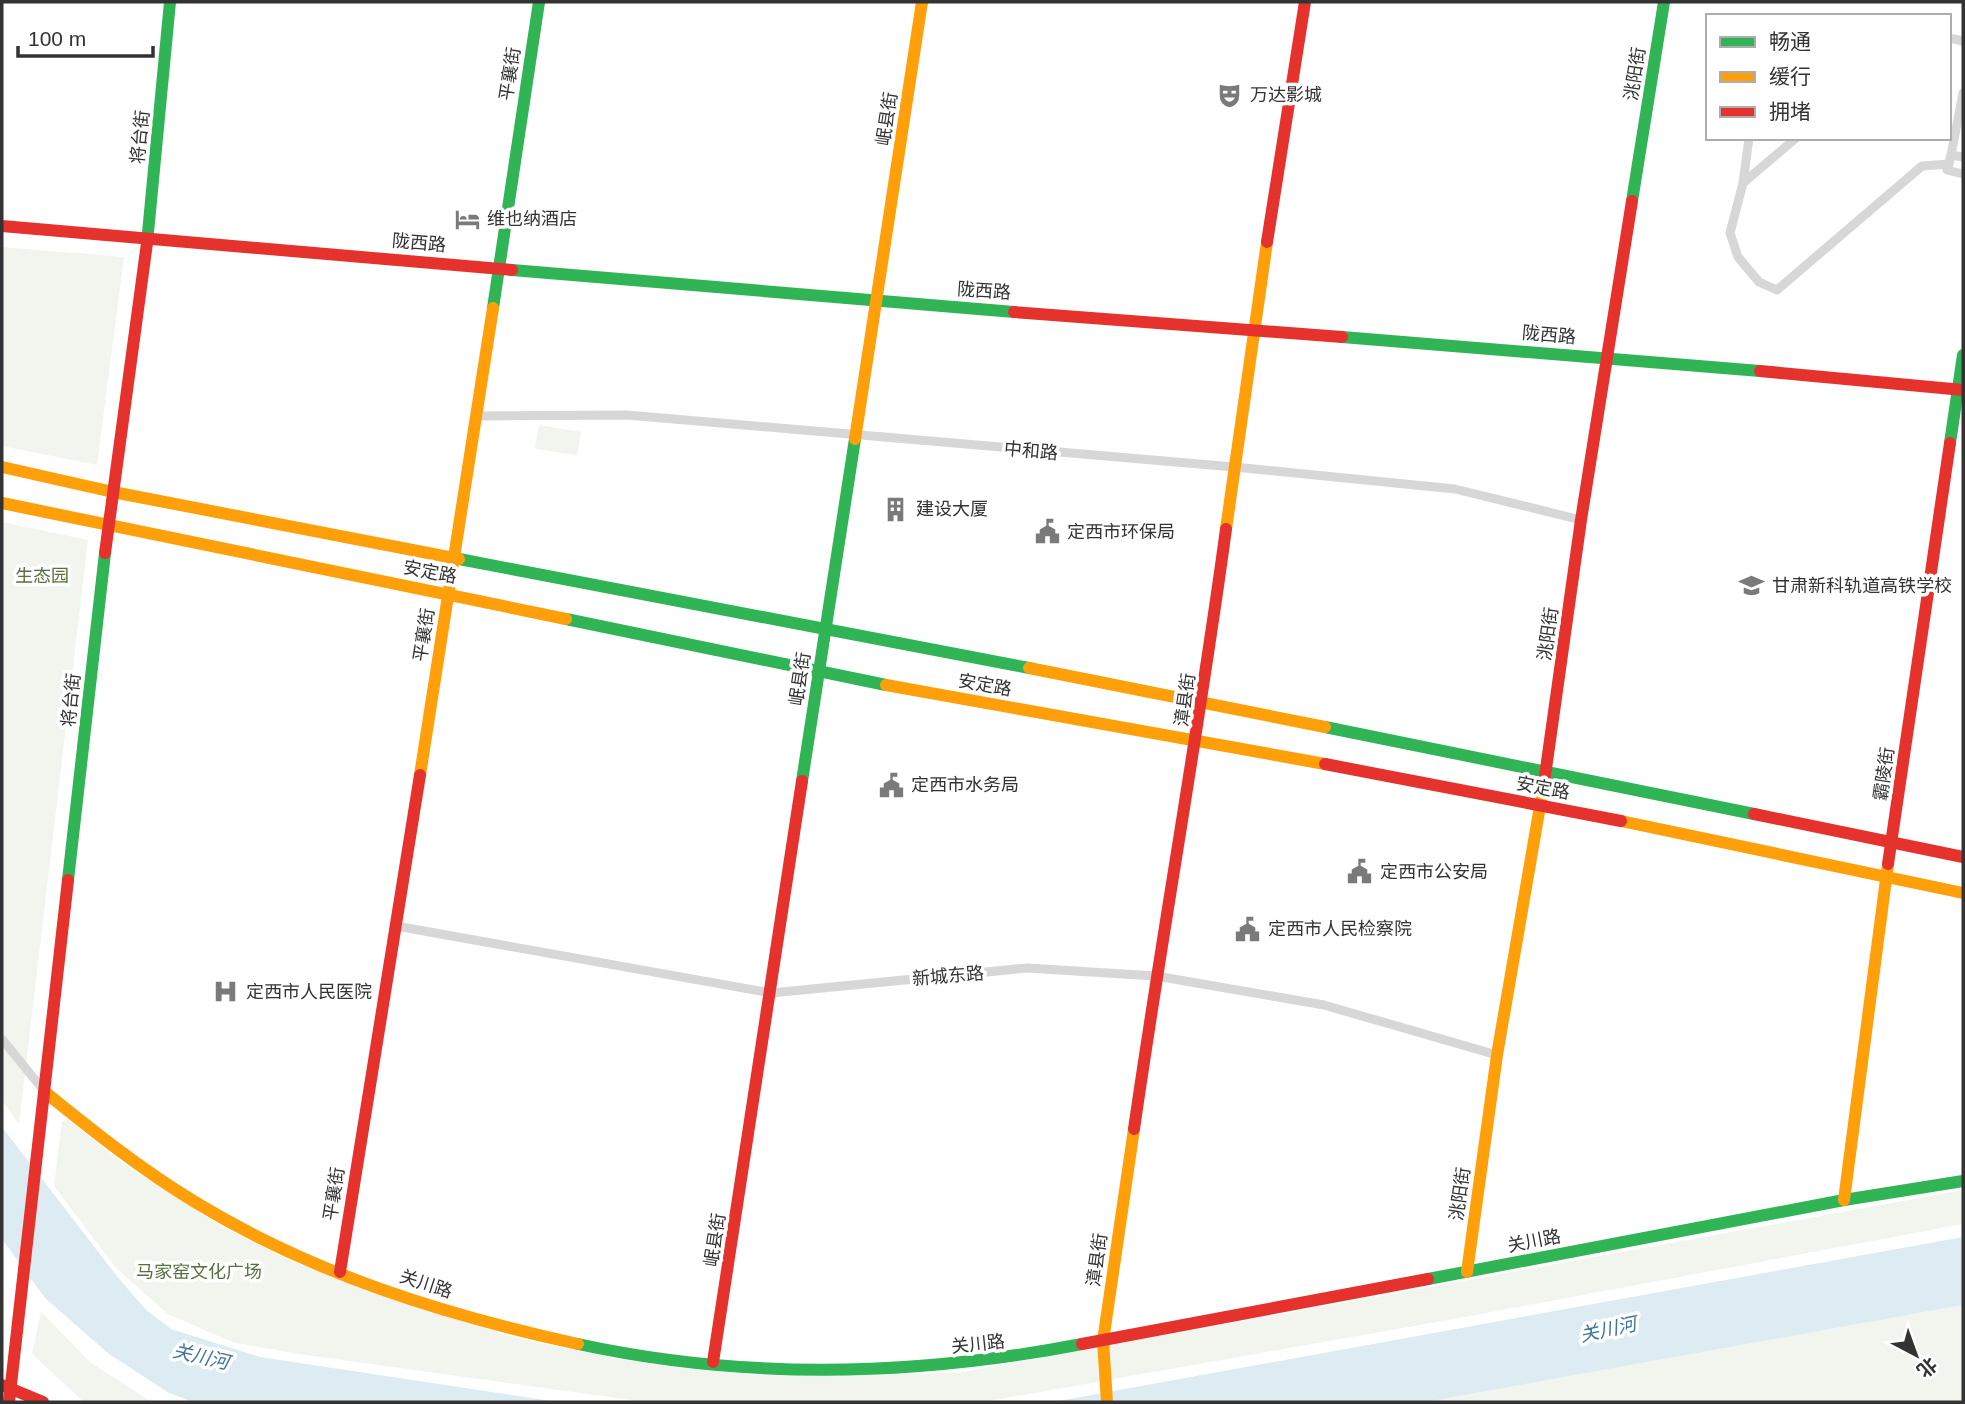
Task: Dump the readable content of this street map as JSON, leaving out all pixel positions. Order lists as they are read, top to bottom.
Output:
{
  "streets": {
    "street": [
      "平襄街",
      "洮阳街",
      "岷县街",
      "将台街",
      "陇西路",
      "中和路",
      "安定路",
      "漳县街",
      "霸陵街",
      "新城东路",
      "关川路"
    ]
  },
  "crossings": [
    ["平襄街", "陇西路"],
    ["平襄街", "中和路"],
    ["平襄街", "安定路"],
    ["平襄街", "新城东路"],
    ["平襄街", "关川路"],
    ["洮阳街", "陇西路"],
    ["洮阳街", "中和路"],
    ["洮阳街", "安定路"],
    ["洮阳街", "新城东路"],
    ["洮阳街", "关川路"],
    ["岷县街", "陇西路"],
    ["岷县街", "中和路"],
    ["岷县街", "安定路"],
    ["岷县街", "新城东路"],
    ["岷县街", "关川路"],
    ["将台街", "陇西路"],
    ["将台街", "安定路"],
    ["将台街", "关川路"],
    ["陇西路", "漳县街"],
    ["陇西路", "霸陵街"],
    ["中和路", "漳县街"],
    ["安定路", "漳县街"],
    ["安定路", "霸陵街"],
    ["漳县街", "新城东路"],
    ["漳县街", "关川路"],
    ["霸陵街", "关川路"]
  ],
  "water": ["关川河"],
  "parks": ["生态园", "马家窑文化广场"],
  "places": {
    "theatre": ["万达影城"],
    "hotel": ["维也纳酒店"],
    "building": ["建设大厦"],
    "public building": [
      "定西市环保局",
      "定西市水务局",
      "定西市公安局",
      "定西市人民检察院"
    ],
    "school or university": ["甘肃新科轨道高铁学校"],
    "hospital": ["定西市人民医院"]
  },
  "legend": ["畅通", "缓行", "拥堵"],
  "scale_bar": "100 m",
  "north": "bottom right"
}
